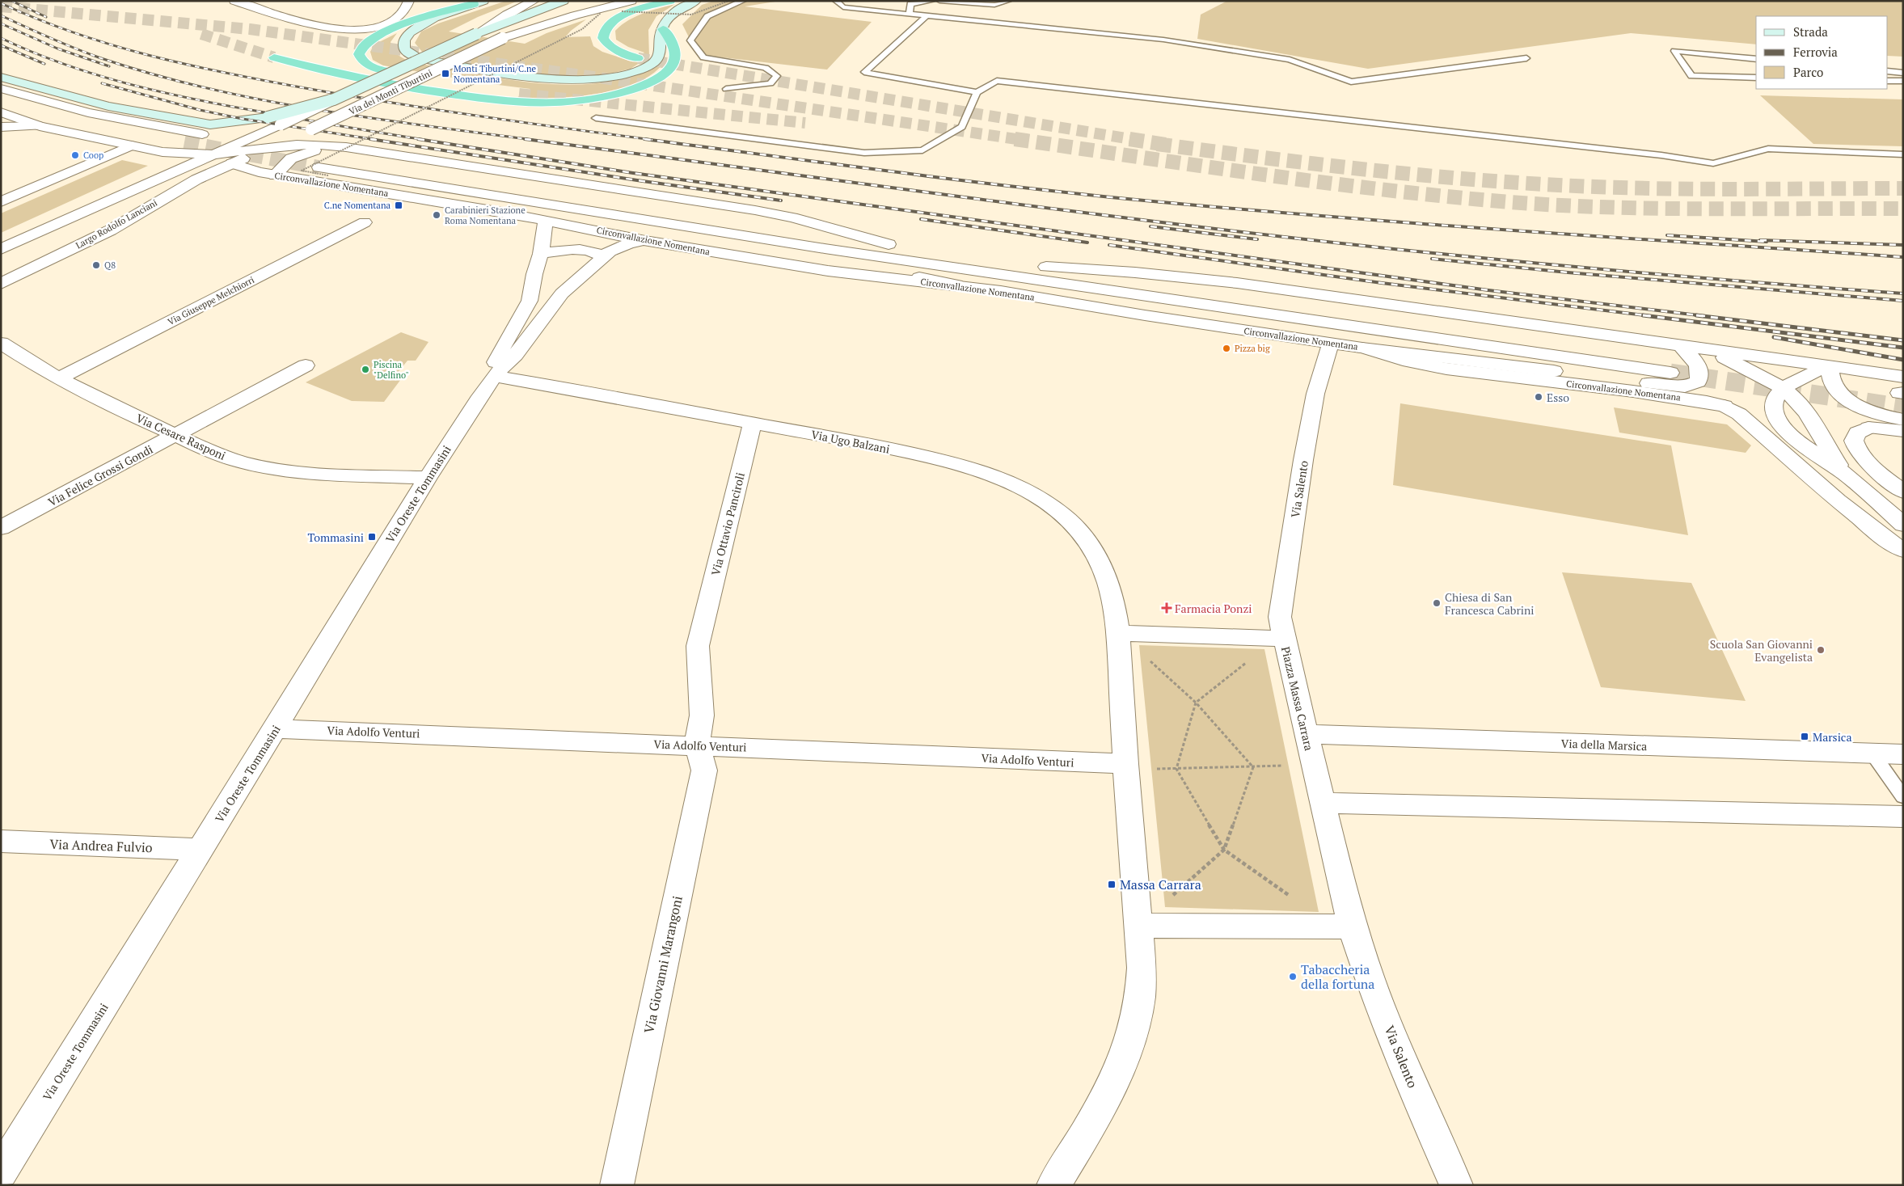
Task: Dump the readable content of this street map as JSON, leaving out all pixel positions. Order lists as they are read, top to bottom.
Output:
{
  "streets": {
    "main road": ["Via dei Monti Tiburtini"],
    "street": [
      "Circonvallazione Nomentana",
      "Largo Rodolfo Lanciani",
      "Via Giuseppe Melchiorri",
      "Via Cesare Rasponi",
      "Via Ugo Balzani",
      "Via Felice Grossi Gondi",
      "Via Salento",
      "Via Oreste Tommasini",
      "Via Ottavio Panciroli",
      "Piazza Massa Carrara",
      "Via Adolfo Venturi",
      "Via della Marsica",
      "Via Andrea Fulvio",
      "Via Giovanni Marangoni"
    ]
  },
  "crossings": [
    ["Via dei Monti Tiburtini", "Circonvallazione Nomentana"],
    ["Via dei Monti Tiburtini", "Largo Rodolfo Lanciani"],
    ["Circonvallazione Nomentana", "Largo Rodolfo Lanciani"],
    ["Circonvallazione Nomentana", "Via Salento"],
    ["Circonvallazione Nomentana", "Via Oreste Tommasini"],
    ["Via Giuseppe Melchiorri", "Via Cesare Rasponi"],
    ["Via Cesare Rasponi", "Via Felice Grossi Gondi"],
    ["Via Cesare Rasponi", "Via Oreste Tommasini"],
    ["Via Ugo Balzani", "Via Oreste Tommasini"],
    ["Via Ugo Balzani", "Via Ottavio Panciroli"],
    ["Via Ugo Balzani", "Piazza Massa Carrara"],
    ["Via Salento", "Piazza Massa Carrara"],
    ["Via Oreste Tommasini", "Via Adolfo Venturi"],
    ["Via Oreste Tommasini", "Via Andrea Fulvio"],
    ["Via Ottavio Panciroli", "Via Adolfo Venturi"],
    ["Via Ottavio Panciroli", "Via Giovanni Marangoni"],
    ["Piazza Massa Carrara", "Via della Marsica"],
    ["Via Adolfo Venturi", "Via Giovanni Marangoni"]
  ],
  "places": {
    "transit": [
      "Monti Tiburtini/C.ne Nomentana",
      "C.ne Nomentana",
      "Tommasini",
      "Marsica",
      "Massa Carrara"
    ],
    "other": [
      "Coop",
      "Carabinieri Stazione Roma Nomentana",
      "Q8",
      "Pizza big",
      "Piscina \"Delfino\"",
      "Esso",
      "Chiesa di San Francesca Cabrini",
      "Scuola San Giovanni Evangelista",
      "Tabaccheria della fortuna"
    ],
    "health": ["Farmacia Ponzi"]
  },
  "legend": ["Strada", "Ferrovia", "Parco"]
}
